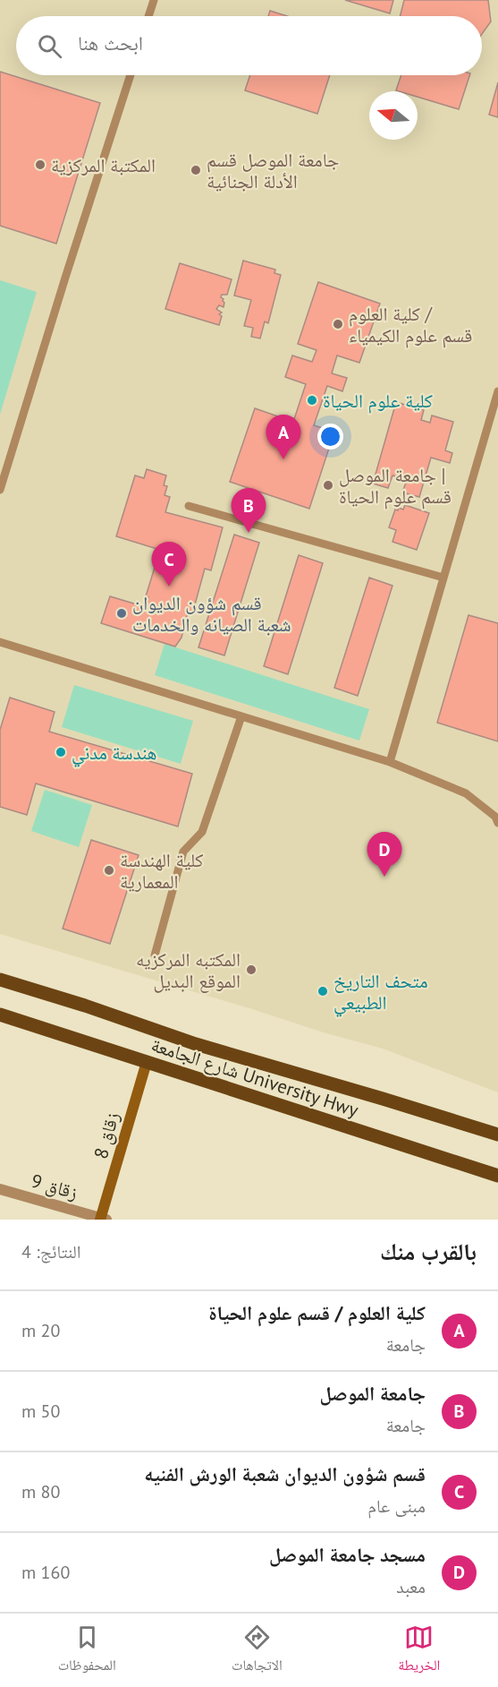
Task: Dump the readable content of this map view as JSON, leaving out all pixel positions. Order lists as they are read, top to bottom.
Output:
{
  "streets": {
    "main road": ["شارع الجامعة University Hwy"],
    "street": ["زقاق 8", "زقاق 9"]
  },
  "crossings": [
    ["شارع الجامعة University Hwy", "زقاق 8"],
    ["زقاق 8", "زقاق 9"]
  ],
  "places": [
    "المكتبة المركزية",
    "جامعة الموصل قسم الأدلة الجنائية",
    "كلية العلوم / قسم علوم الكيمياء",
    "كلية علوم الحياة",
    "جامعة الموصل | قسم علوم الحياة",
    "قسم شؤون الديوان شعبة الصيانه والخدمات",
    "هندسة مدني",
    "كلية الهندسة المعمارية",
    "المكتبه المركزيه الموقع البديل",
    "متحف التاريخ الطبيعي"
  ],
  "north": "left",
  "page": {
    "search": "ابحث هنا",
    "pins": [
      "A",
      "B",
      "C",
      "D"
    ],
    "heading": ["بالقرب منك", "النتائج: 4"],
    "list": [
      {
        "mark": "A",
        "name": "كلية العلوم / قسم علوم الحياة",
        "note": "جامعة",
        "value": "20 m"
      },
      {
        "mark": "B",
        "name": "جامعة الموصل",
        "note": "جامعة",
        "value": "50 m"
      },
      {
        "mark": "C",
        "name": "قسم شؤون الديوان شعبة الورش الفنيه",
        "note": "مبنى عام",
        "value": "80 m"
      },
      {
        "mark": "D",
        "name": "مسجد جامعة الموصل",
        "note": "معبد",
        "value": "160 m"
      }
    ],
    "nav": ["الخريطة", "الاتجاهات", "المحفوظات"]
  }
}
